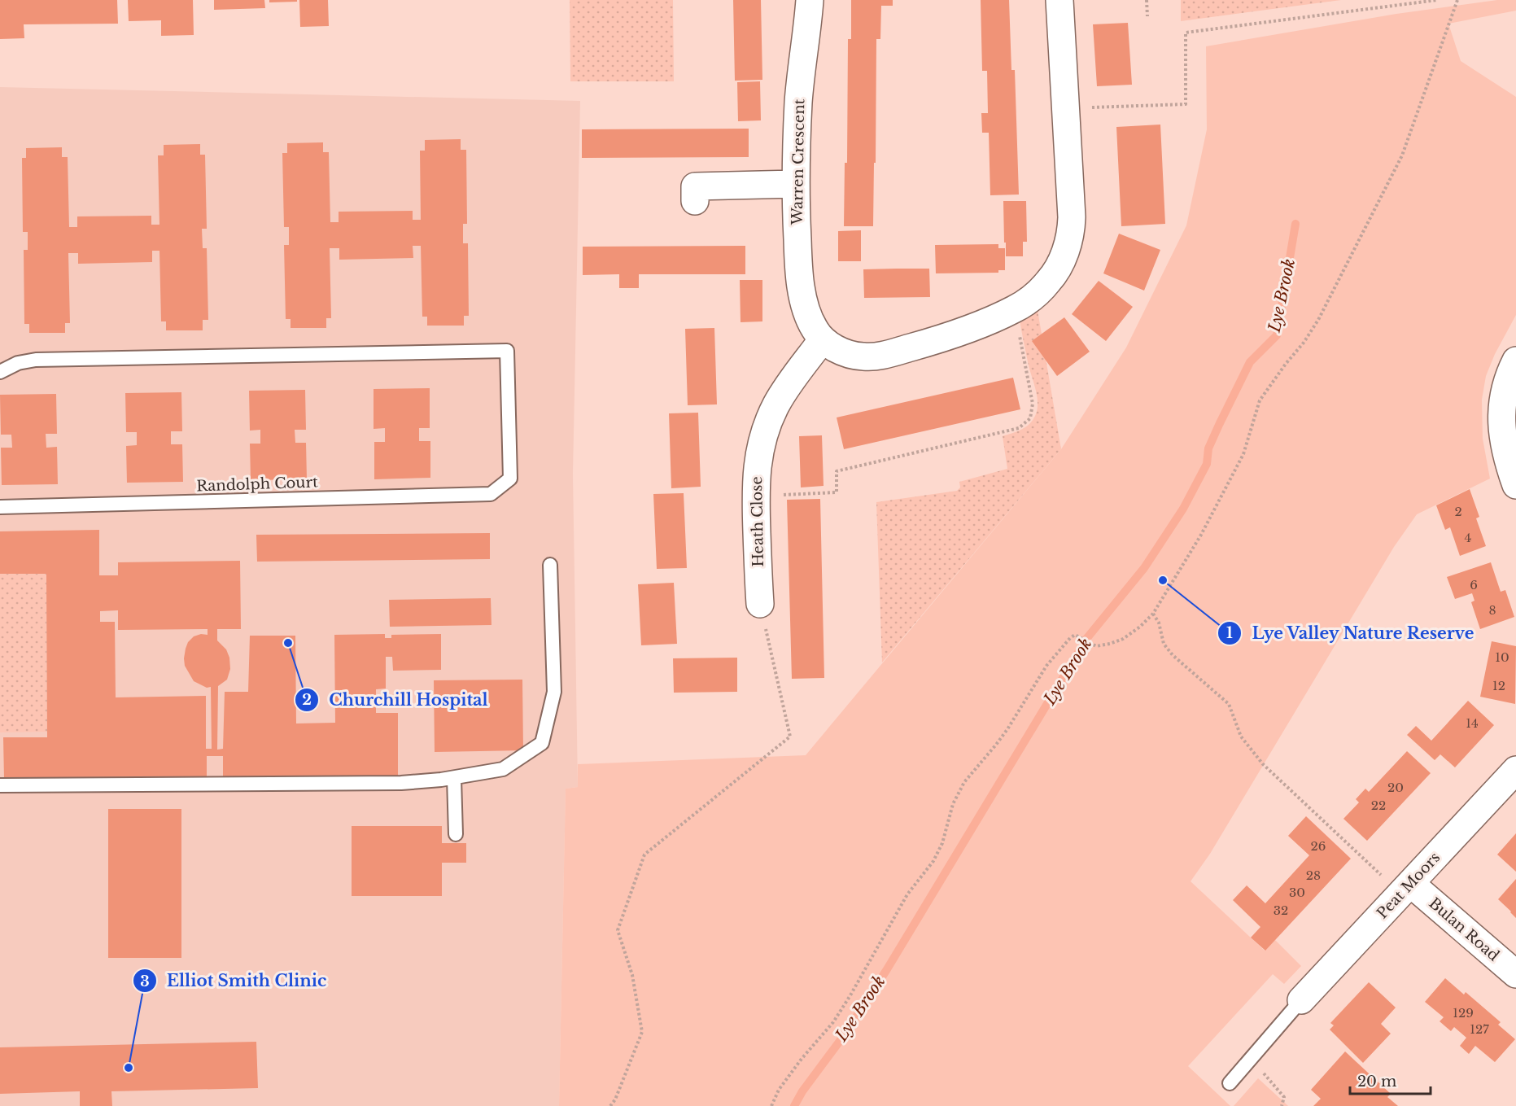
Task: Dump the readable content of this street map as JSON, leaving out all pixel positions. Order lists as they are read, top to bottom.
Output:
{
  "streets": {
    "street": [
      "Warren Crescent",
      "Heath Close",
      "Peat Moors",
      "Bulan Road"
    ],
    "lane": ["Randolph Court"]
  },
  "crossings": [
    ["Warren Crescent", "Heath Close"],
    ["Peat Moors", "Bulan Road"]
  ],
  "water": ["Lye Brook"],
  "places": ["Lye Valley Nature Reserve", "Churchill Hospital", "Elliot Smith Clinic"],
  "house_numbers": [
    "2",
    "4",
    "6",
    "8",
    "10",
    "12",
    "14",
    "20",
    "22",
    "26",
    "28",
    "30",
    "32",
    "129",
    "127"
  ],
  "scale_bar": "20 m"
}
